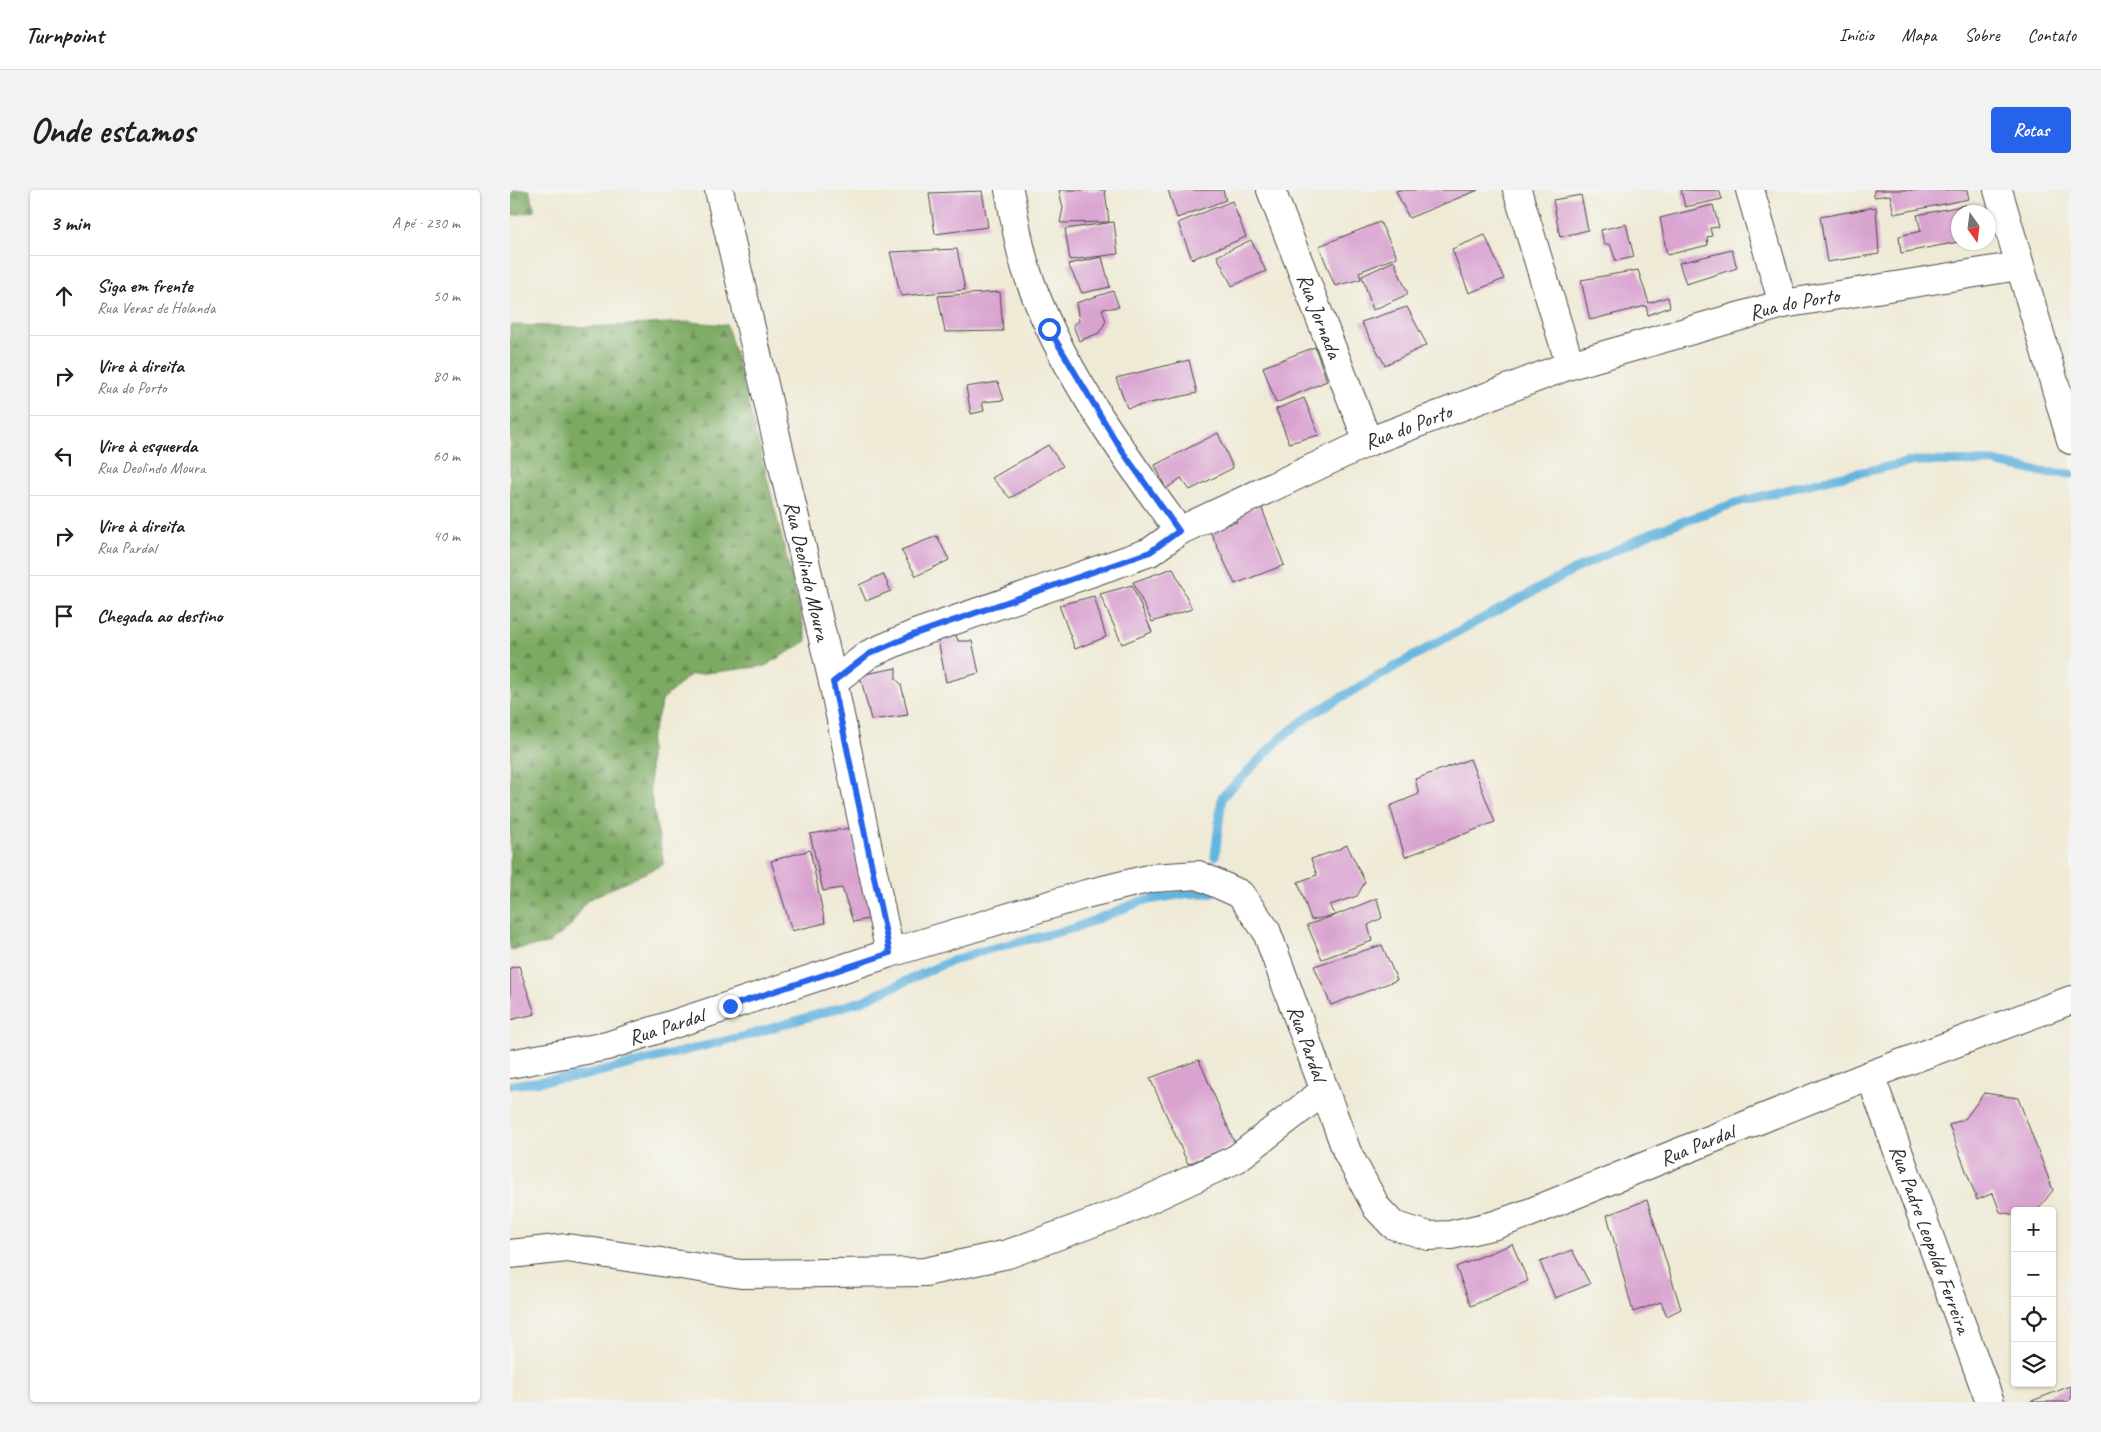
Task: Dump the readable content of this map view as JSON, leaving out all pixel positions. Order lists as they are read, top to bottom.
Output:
{
  "streets": {
    "street": [
      "Rua do Porto",
      "Rua Jornada",
      "Rua Deolindo Moura",
      "Rua Pardal",
      "Rua Padre Leopoldo Ferreira"
    ]
  },
  "crossings": [
    ["Rua do Porto", "Rua Jornada"],
    ["Rua do Porto", "Rua Deolindo Moura"],
    ["Rua Deolindo Moura", "Rua Pardal"],
    ["Rua Pardal", "Rua Padre Leopoldo Ferreira"]
  ],
  "north": "bottom",
  "page": {
    "header": "Turnpoint",
    "nav": [
      "Início",
      "Mapa",
      "Sobre",
      "Contato"
    ],
    "buttons": "Rotas",
    "title": "Onde estamos",
    "heading": ["3 min", "A pé · 230 m"],
    "list": [
      ["Siga em frente", "Rua Veras de Holanda", "50 m"],
      ["Vire à direita", "Rua do Porto", "80 m"],
      ["Vire à esquerda", "Rua Deolindo Moura", "60 m"],
      ["Vire à direita", "Rua Pardal", "40 m"],
      "Chegada ao destino"
    ],
    "map_buttons": ["+", "−"]
  }
}
